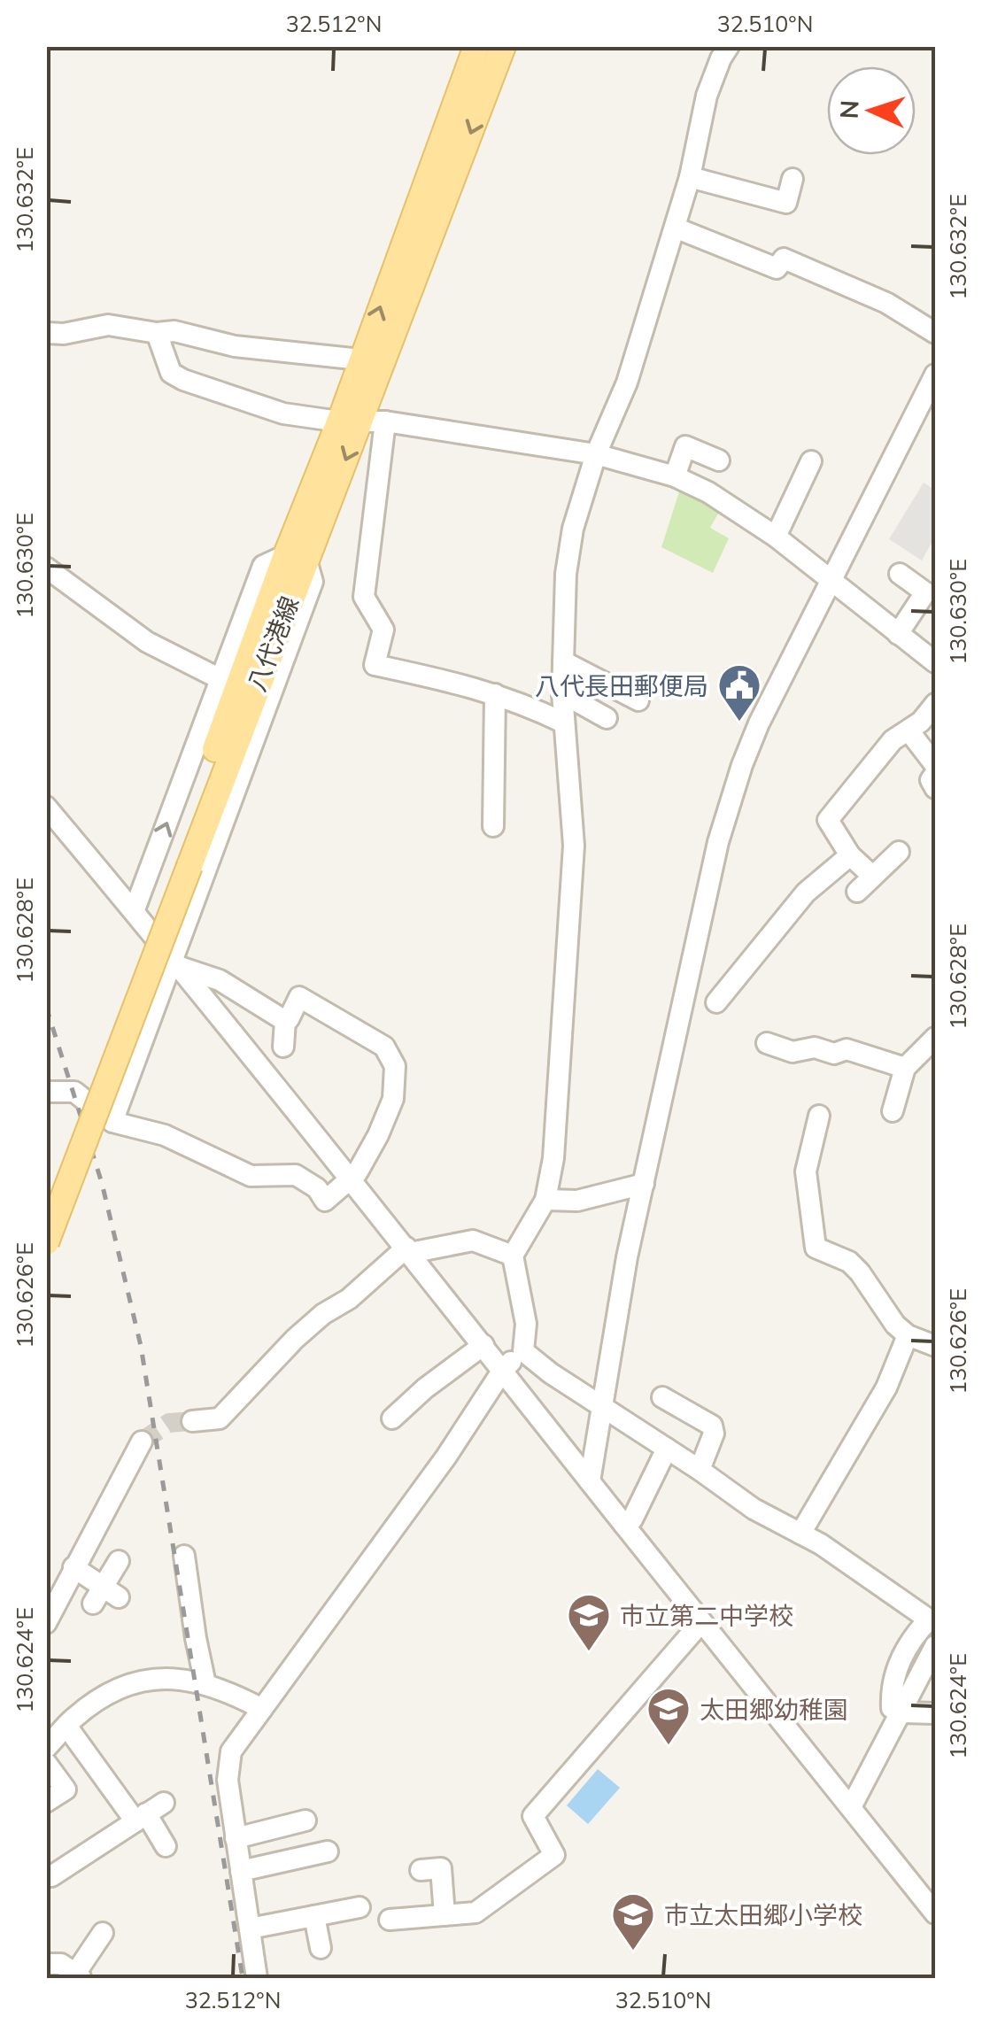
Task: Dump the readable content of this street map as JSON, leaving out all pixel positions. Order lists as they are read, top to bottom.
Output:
{
  "streets": {
    "main road": ["八代港線"]
  },
  "places": {
    "public building": ["八代長田郵便局"],
    "school or university": ["市立第二中学校", "太田郷幼稚園", "市立太田郷小学校"]
  },
  "north": "left",
  "coordinates": [
    "32.512°N",
    "32.510°N",
    "130.632°E",
    "130.630°E",
    "130.628°E",
    "130.626°E",
    "130.624°E"
  ]
}
